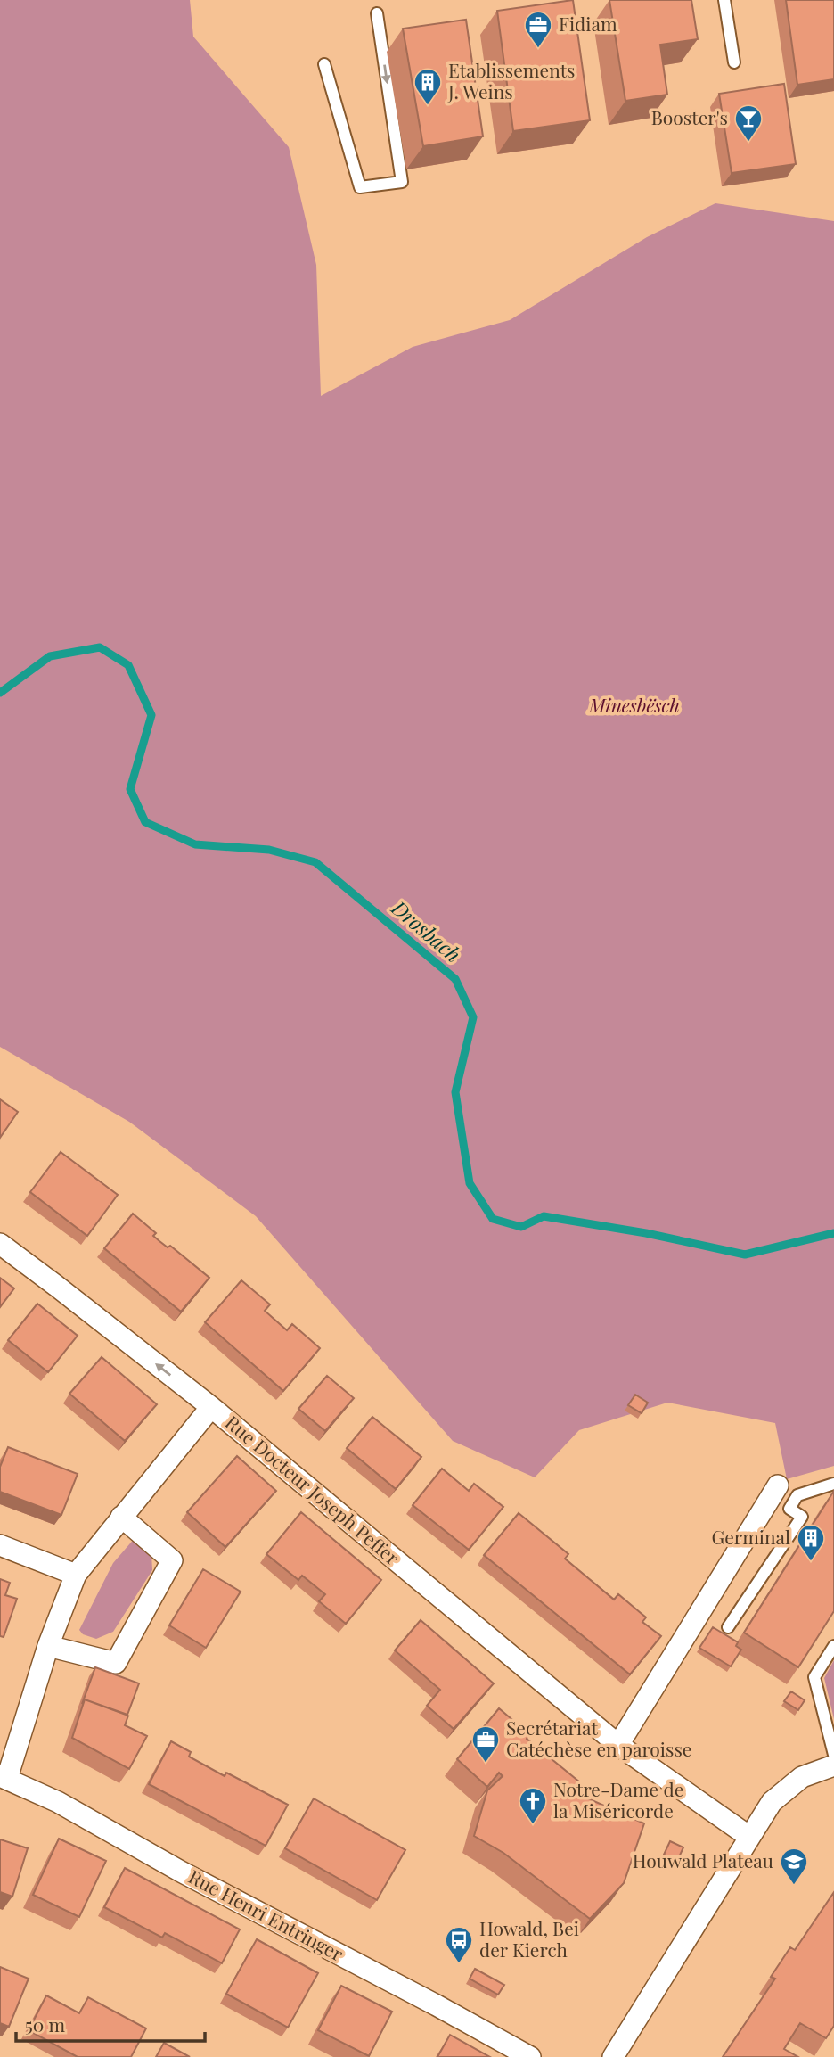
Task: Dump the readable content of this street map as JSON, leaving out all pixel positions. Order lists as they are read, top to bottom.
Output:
{
  "streets": {
    "street": ["Rue Docteur Joseph Peffer", "Rue Henri Entringer"]
  },
  "water": ["Drosbach"],
  "parks": ["Minesbësch"],
  "places": {
    "office": ["Fidiam", "Secrétariat Catéchèse en paroisse"],
    "building": ["Etablissements J. Weins", "Germinal"],
    "bar": ["Booster's"],
    "church": ["Notre-Dame de la Miséricorde"],
    "school or university": ["Houwald Plateau"],
    "bus stop": ["Howald, Bei der Kierch"]
  },
  "scale_bar": "50 m"
}
